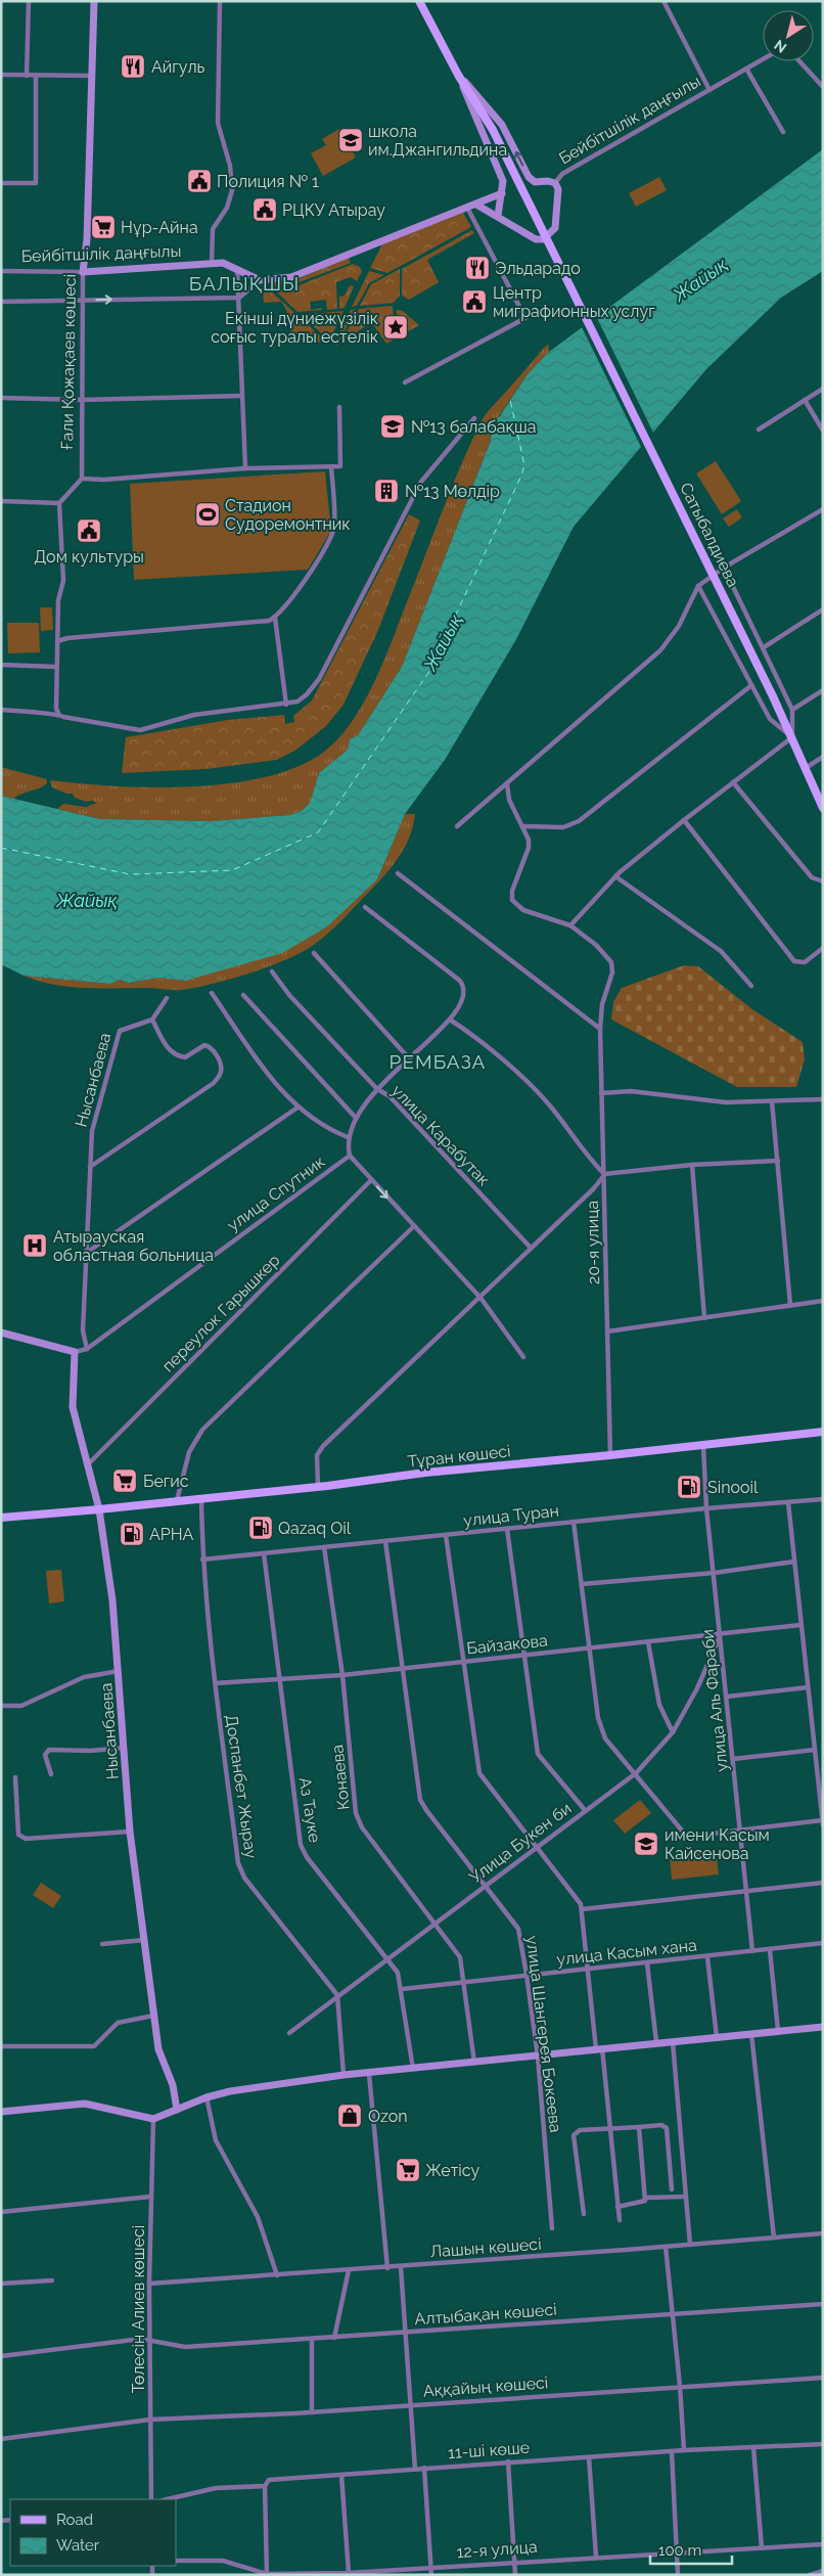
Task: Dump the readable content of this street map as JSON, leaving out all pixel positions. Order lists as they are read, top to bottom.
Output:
{
  "streets": {
    "main road": ["Сатыбалдиева", "Тұран көшесі"],
    "street": [
      "Бейбітшілік даңғылы",
      "Ғали Қожақаев көшесі",
      "Нысанбаева",
      "улица Карабутак",
      "улица Спутник",
      "20-я улица",
      "переулок Гарышкер",
      "улица Туран",
      "Байзакова",
      "улица Аль Фараби",
      "Конаева",
      "Доспанбет Жырау",
      "Аз Тауке",
      "Улица Букен би",
      "улица Касым хана",
      "улица Шангерея Бокеева",
      "Лашын көшесі",
      "Төлесін Алиев көшесі",
      "Алтыбақан көшесі",
      "Аққайың көшесі",
      "11-ші көше",
      "12-я улица"
    ]
  },
  "crossings": [
    ["Бейбітшілік даңғылы", "Ғали Қожақаев көшесі"],
    ["Нысанбаева", "улица Спутник"],
    ["Нысанбаева", "переулок Гарышкер"],
    ["Нысанбаева", "Тұран көшесі"],
    ["улица Карабутак", "улица Спутник"],
    ["20-я улица", "Тұран көшесі"],
    ["Тұран көшесі", "улица Аль Фараби"],
    ["Тұран көшесі", "Доспанбет Жырау"],
    ["улица Туран", "улица Аль Фараби"],
    ["улица Туран", "Конаева"],
    ["улица Туран", "Доспанбет Жырау"],
    ["улица Туран", "Аз Тауке"],
    ["улица Туран", "улица Шангерея Бокеева"],
    ["Байзакова", "улица Аль Фараби"],
    ["Байзакова", "Конаева"],
    ["Байзакова", "Доспанбет Жырау"],
    ["Байзакова", "Аз Тауке"],
    ["Байзакова", "Улица Букен би"],
    ["Байзакова", "улица Шангерея Бокеева"],
    ["улица Аль Фараби", "Улица Букен би"],
    ["улица Аль Фараби", "улица Касым хана"],
    ["Конаева", "Улица Букен би"],
    ["Конаева", "улица Касым хана"],
    ["Доспанбет Жырау", "Улица Букен би"],
    ["Аз Тауке", "Улица Букен би"],
    ["Аз Тауке", "улица Касым хана"],
    ["Улица Букен би", "улица Шангерея Бокеева"],
    ["улица Касым хана", "улица Шангерея Бокеева"],
    ["Лашын көшесі", "Төлесін Алиев көшесі"],
    ["Төлесін Алиев көшесі", "Алтыбақан көшесі"],
    ["Төлесін Алиев көшесі", "Аққайың көшесі"]
  ],
  "districts": ["БАЛЫҚШЫ", "РЕМБАЗА"],
  "water": ["Жайық"],
  "places": {
    "restaurant": ["Айгуль", "Эльдарадо"],
    "school or university": ["школа им.Джангильдина", "№13 балабақша", "имени Касым Кайсенова"],
    "public building": [
      "Полиция № 1",
      "РЦКУ Атырау",
      "Центр миграфионных услуг",
      "Дом культуры"
    ],
    "supermarket": ["Нұр-Айна", "Бегис", "Жетісу"],
    "place": ["Екінші дүниежүзілік соғыс туралы естелік"],
    "building": ["№13 Мөлдiр"],
    "sports": ["Стадион Судоремонтник"],
    "hospital": ["Атырауская областная больница"],
    "fuel station": ["Sinooil", "Qazaq Oil", "АРНА"],
    "shop": ["Ozon"]
  },
  "legend": ["Road", "Water"],
  "scale_bar": "100 m",
  "north": "bottom left"
}
